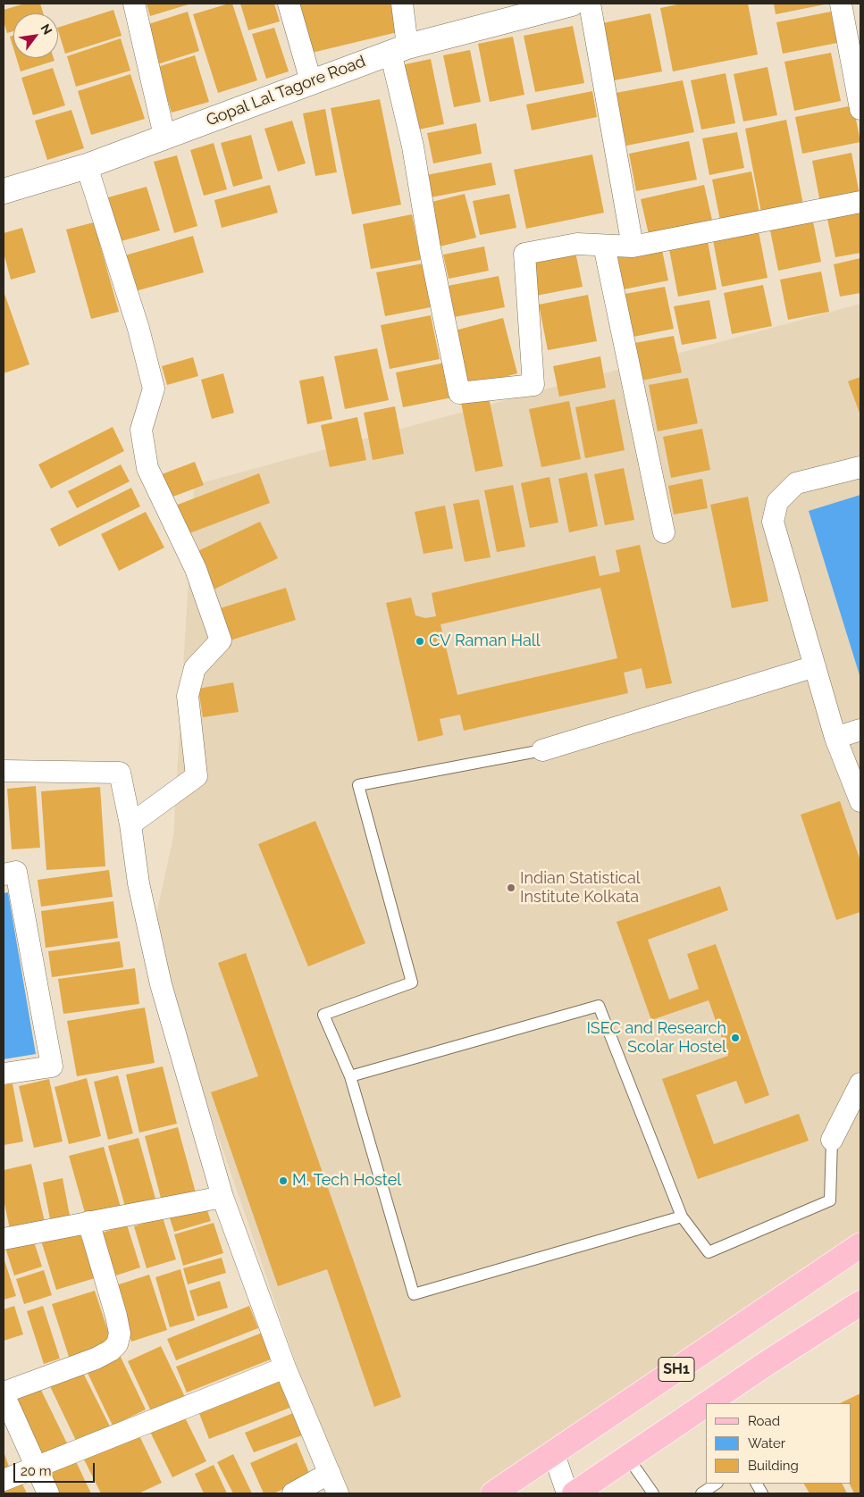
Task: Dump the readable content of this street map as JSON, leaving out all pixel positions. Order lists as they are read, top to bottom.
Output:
{
  "streets": {
    "main road": ["SH1"],
    "street": ["Gopal Lal Tagore Road"]
  },
  "places": [
    "CV Raman Hall",
    "Indian Statistical Institute Kolkata",
    "ISEC and Research Scolar Hostel",
    "M. Tech Hostel"
  ],
  "legend": ["Road", "Water", "Building"],
  "scale_bar": "20 m",
  "north": "top right"
}
